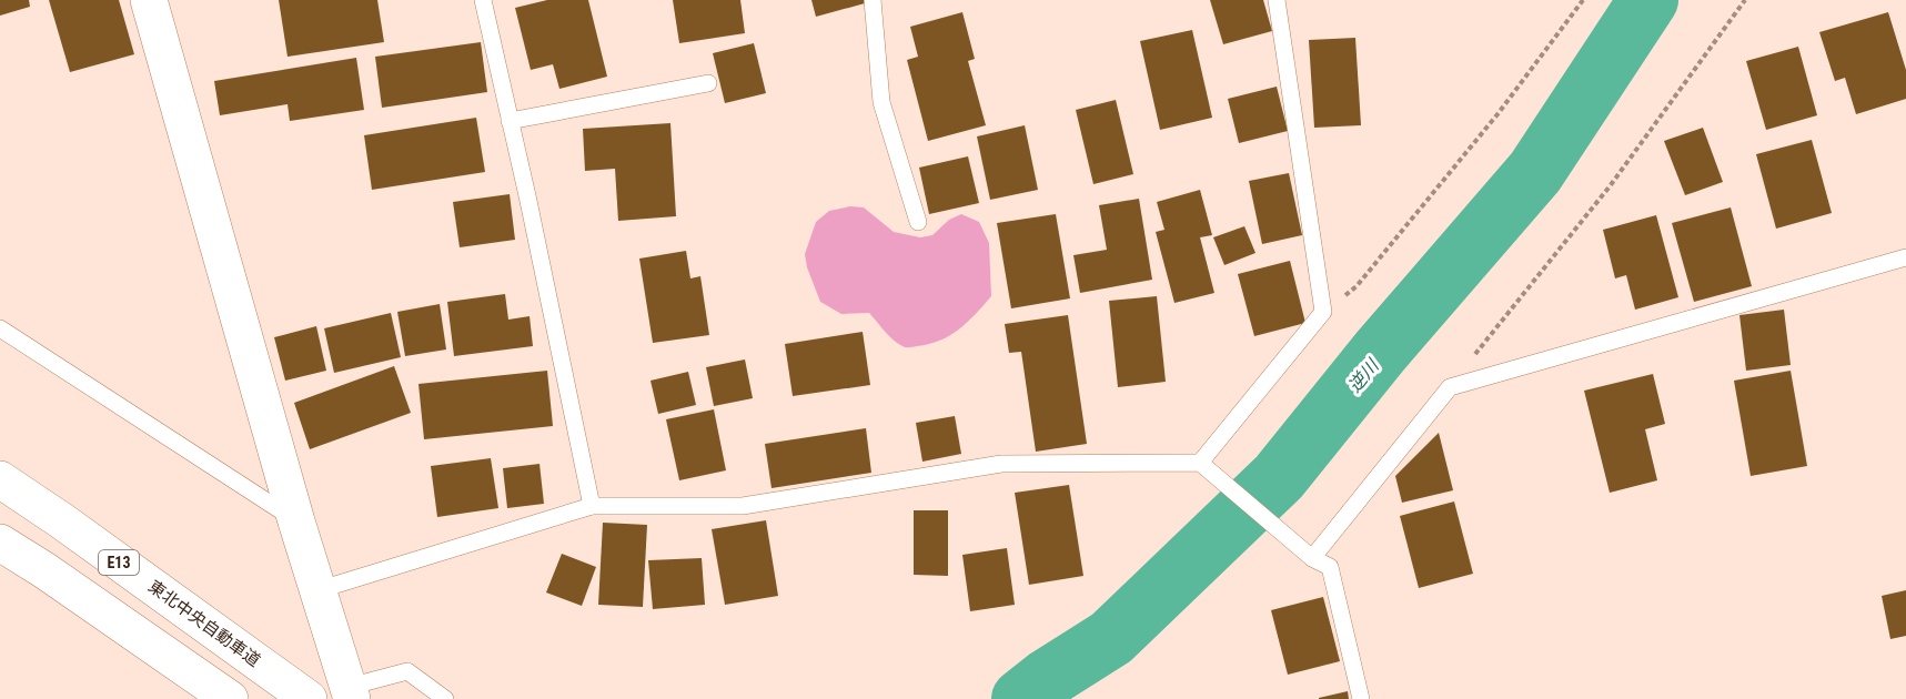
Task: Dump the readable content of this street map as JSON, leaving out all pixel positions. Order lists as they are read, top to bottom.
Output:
{
  "streets": {
    "main road": ["E13", "東北中央自動車道"]
  },
  "water": ["逆川"]
}
